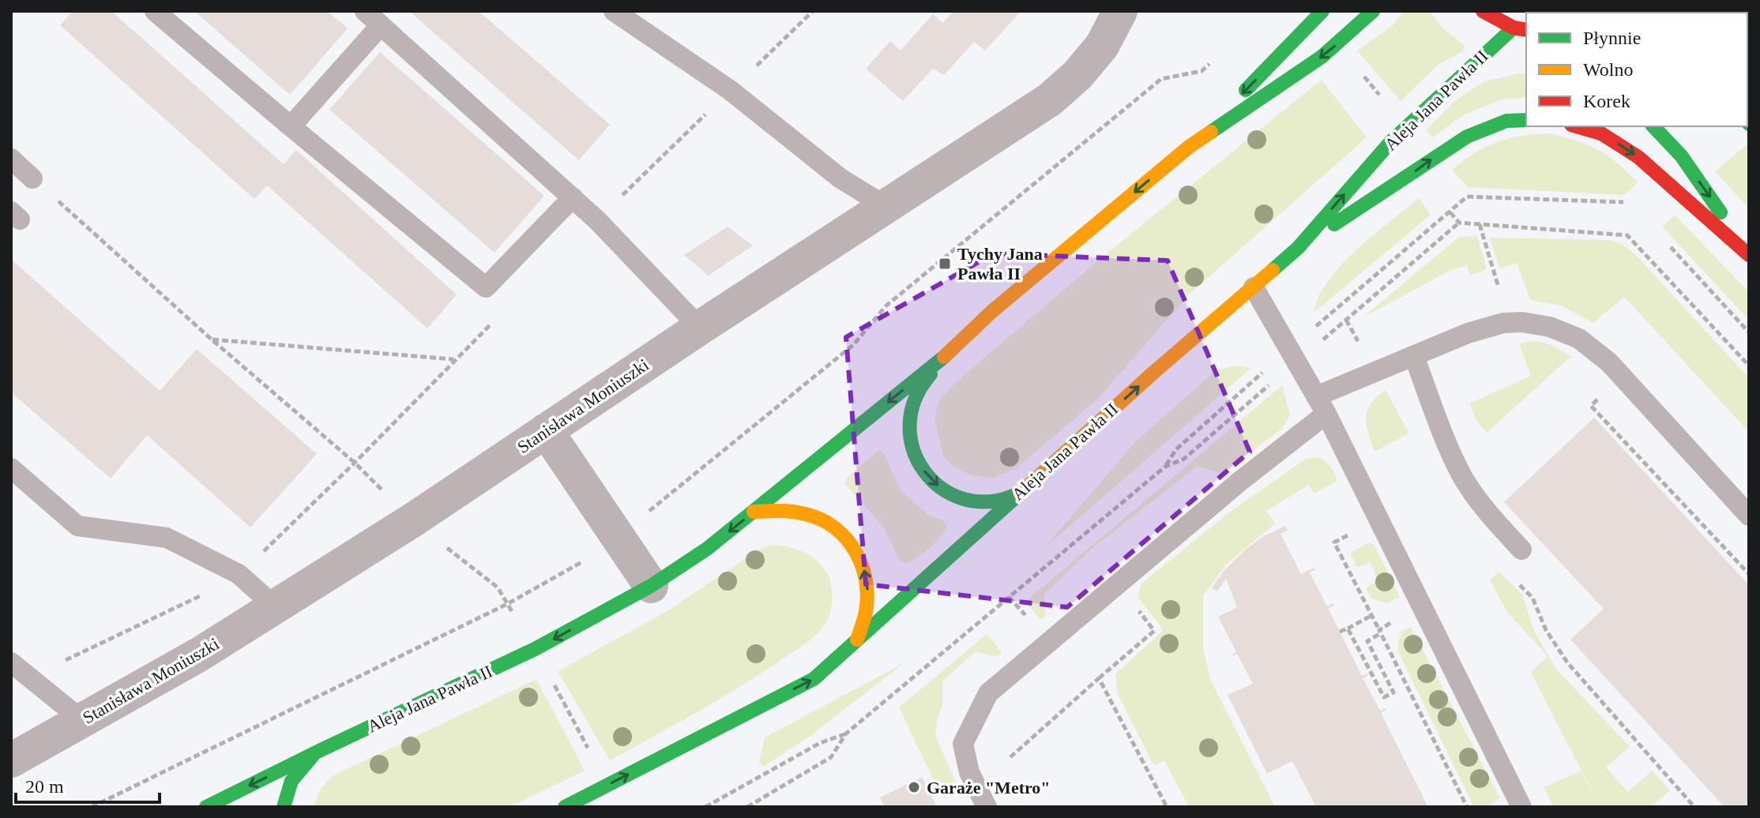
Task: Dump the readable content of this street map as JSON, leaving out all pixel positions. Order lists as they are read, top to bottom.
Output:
{
  "streets": {
    "street": ["Aleja Jana Pawła II", "Stanisława Moniuszki"]
  },
  "places": {
    "transit": ["Tychy Jana Pawła II"],
    "other": ["Garaże \"Metro\""]
  },
  "legend": ["Płynnie", "Wolno", "Korek"],
  "scale_bar": "20 m"
}
